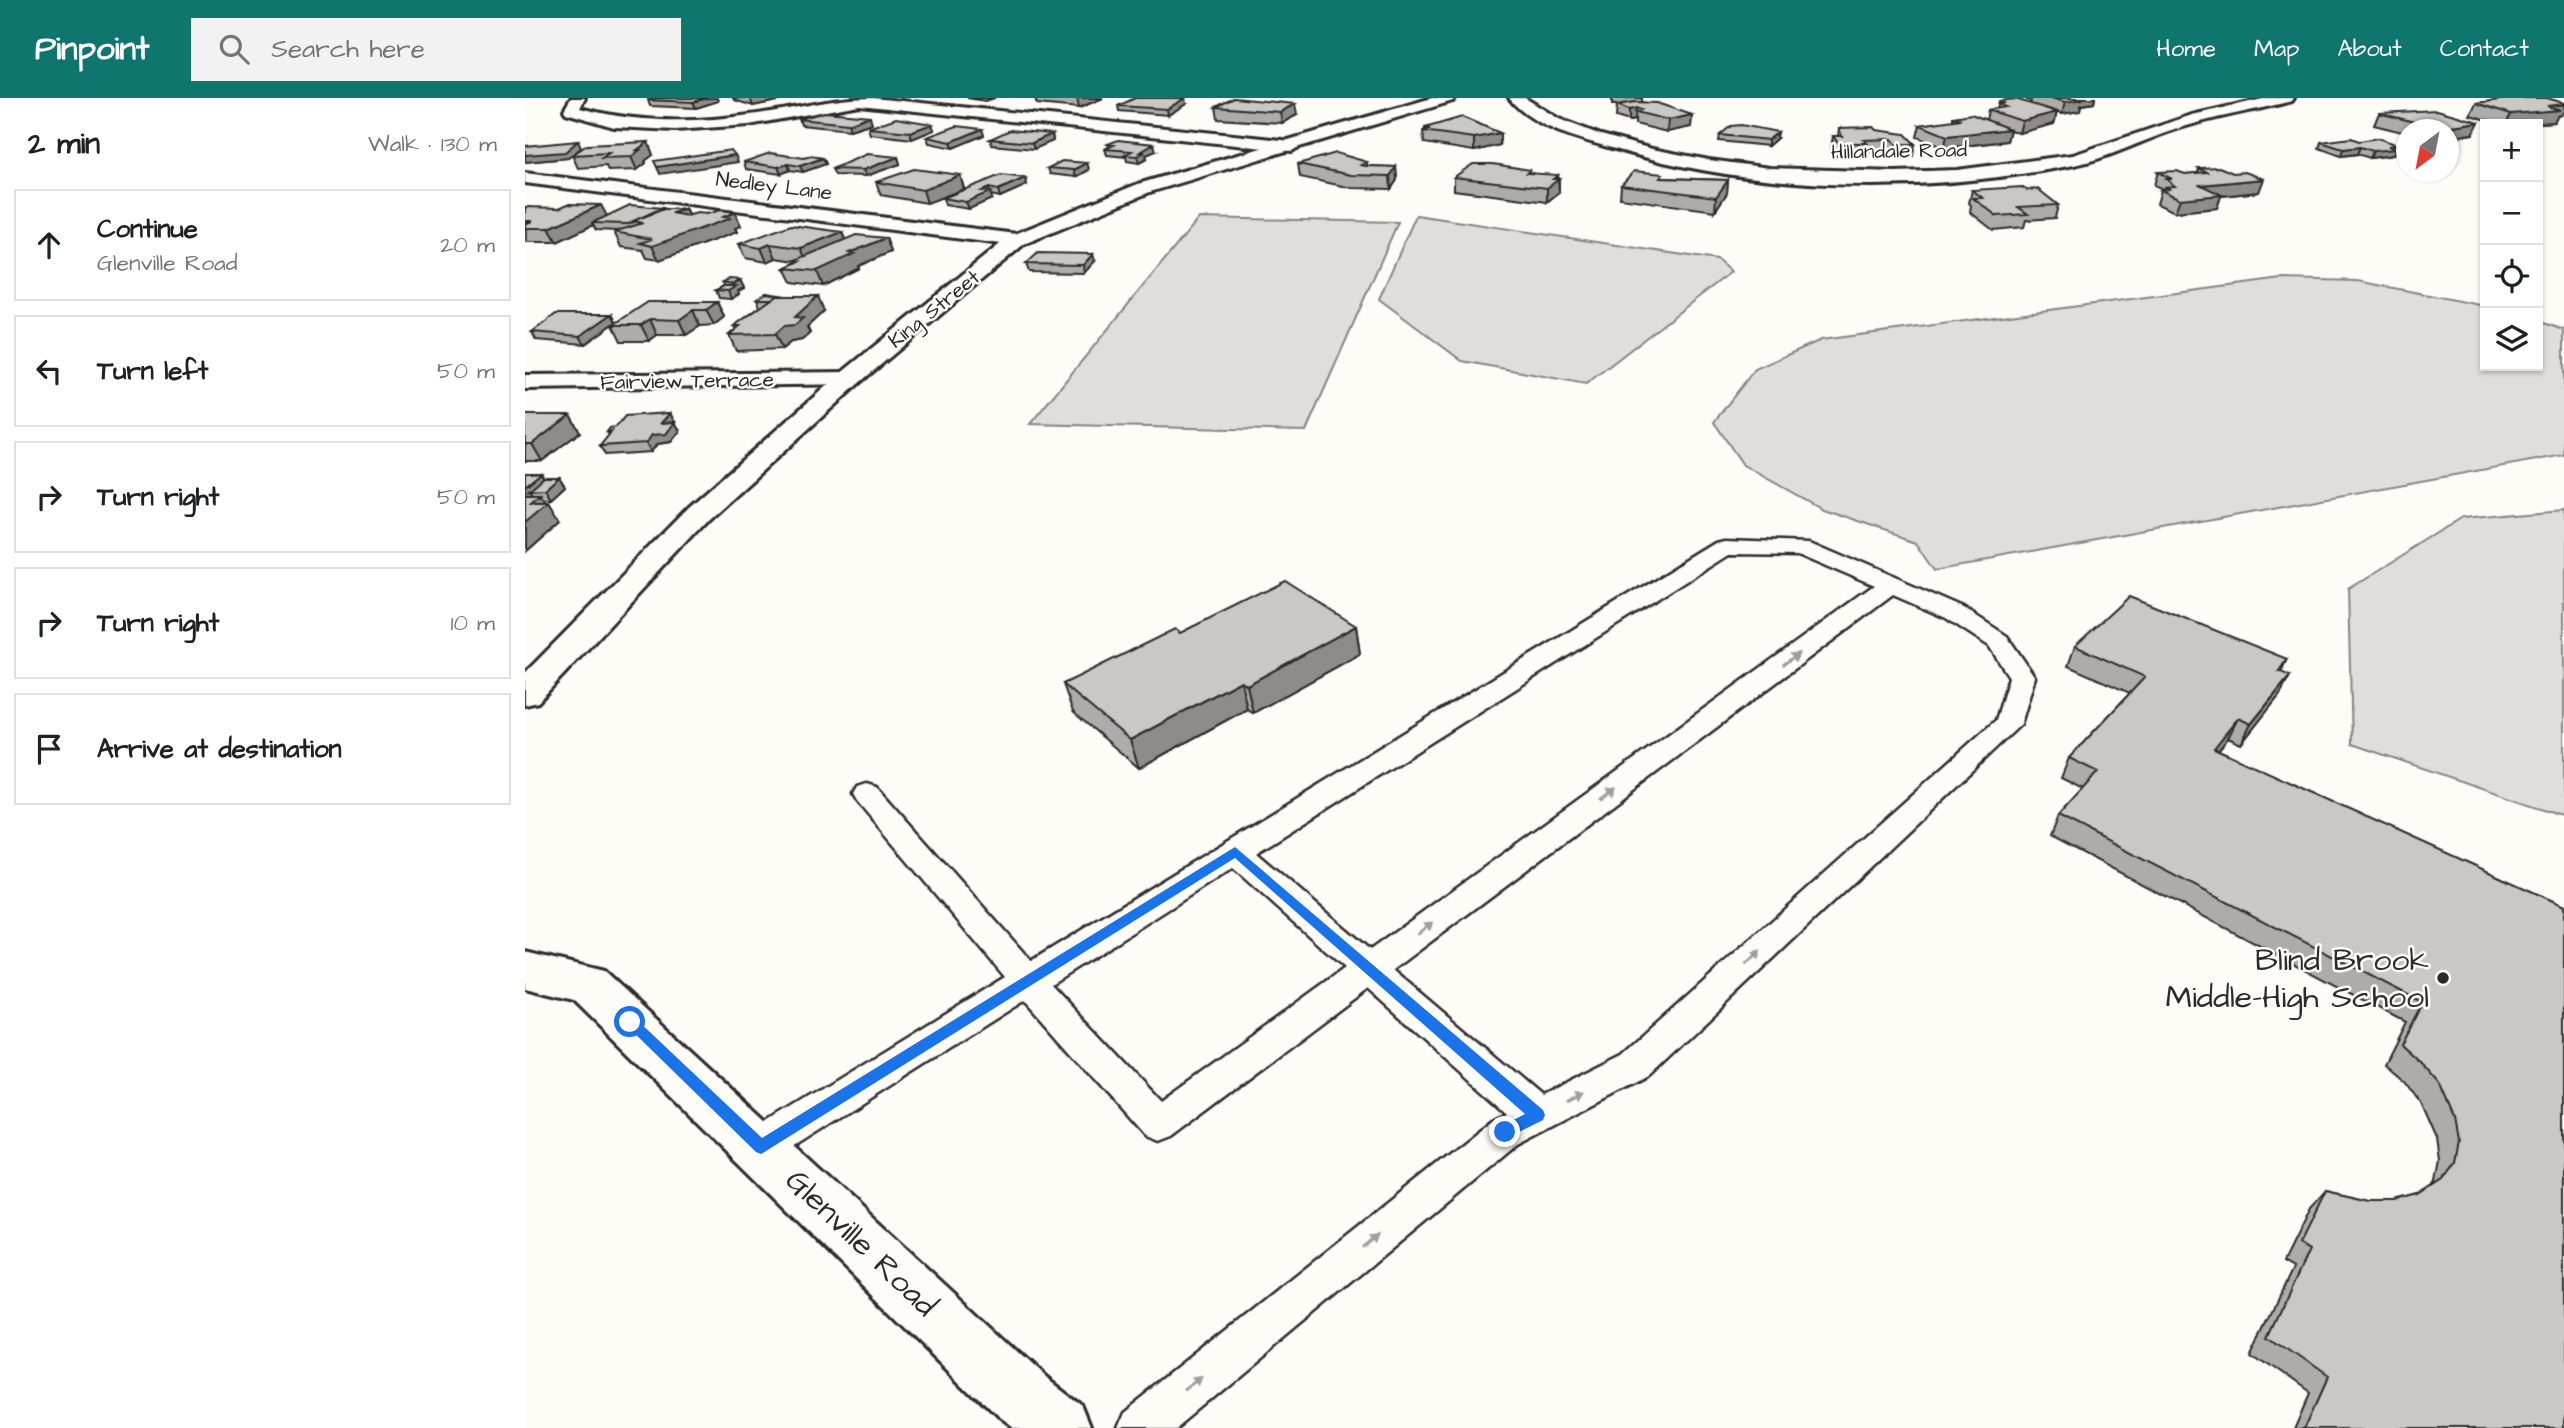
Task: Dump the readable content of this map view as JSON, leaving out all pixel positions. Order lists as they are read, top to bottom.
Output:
{
  "streets": {
    "street": [
      "Hillandale Road",
      "Nedley Lane",
      "King Street",
      "Fairview Terrace",
      "Glenville Road"
    ]
  },
  "crossings": [
    ["Nedley Lane", "King Street"],
    ["King Street", "Fairview Terrace"]
  ],
  "places": ["Blind Brook Middle-High School"],
  "north": "bottom left",
  "page": {
    "header": "Pinpoint",
    "search": "Search here",
    "nav": [
      "Home",
      "Map",
      "About",
      "Contact"
    ],
    "heading": ["2 min", "Walk · 130 m"],
    "map_buttons": ["+", "−"],
    "list": [
      ["Continue", "Glenville Road", "20 m"],
      ["Turn left", "50 m"],
      ["Turn right", "50 m"],
      ["Turn right", "10 m"],
      "Arrive at destination"
    ]
  }
}
